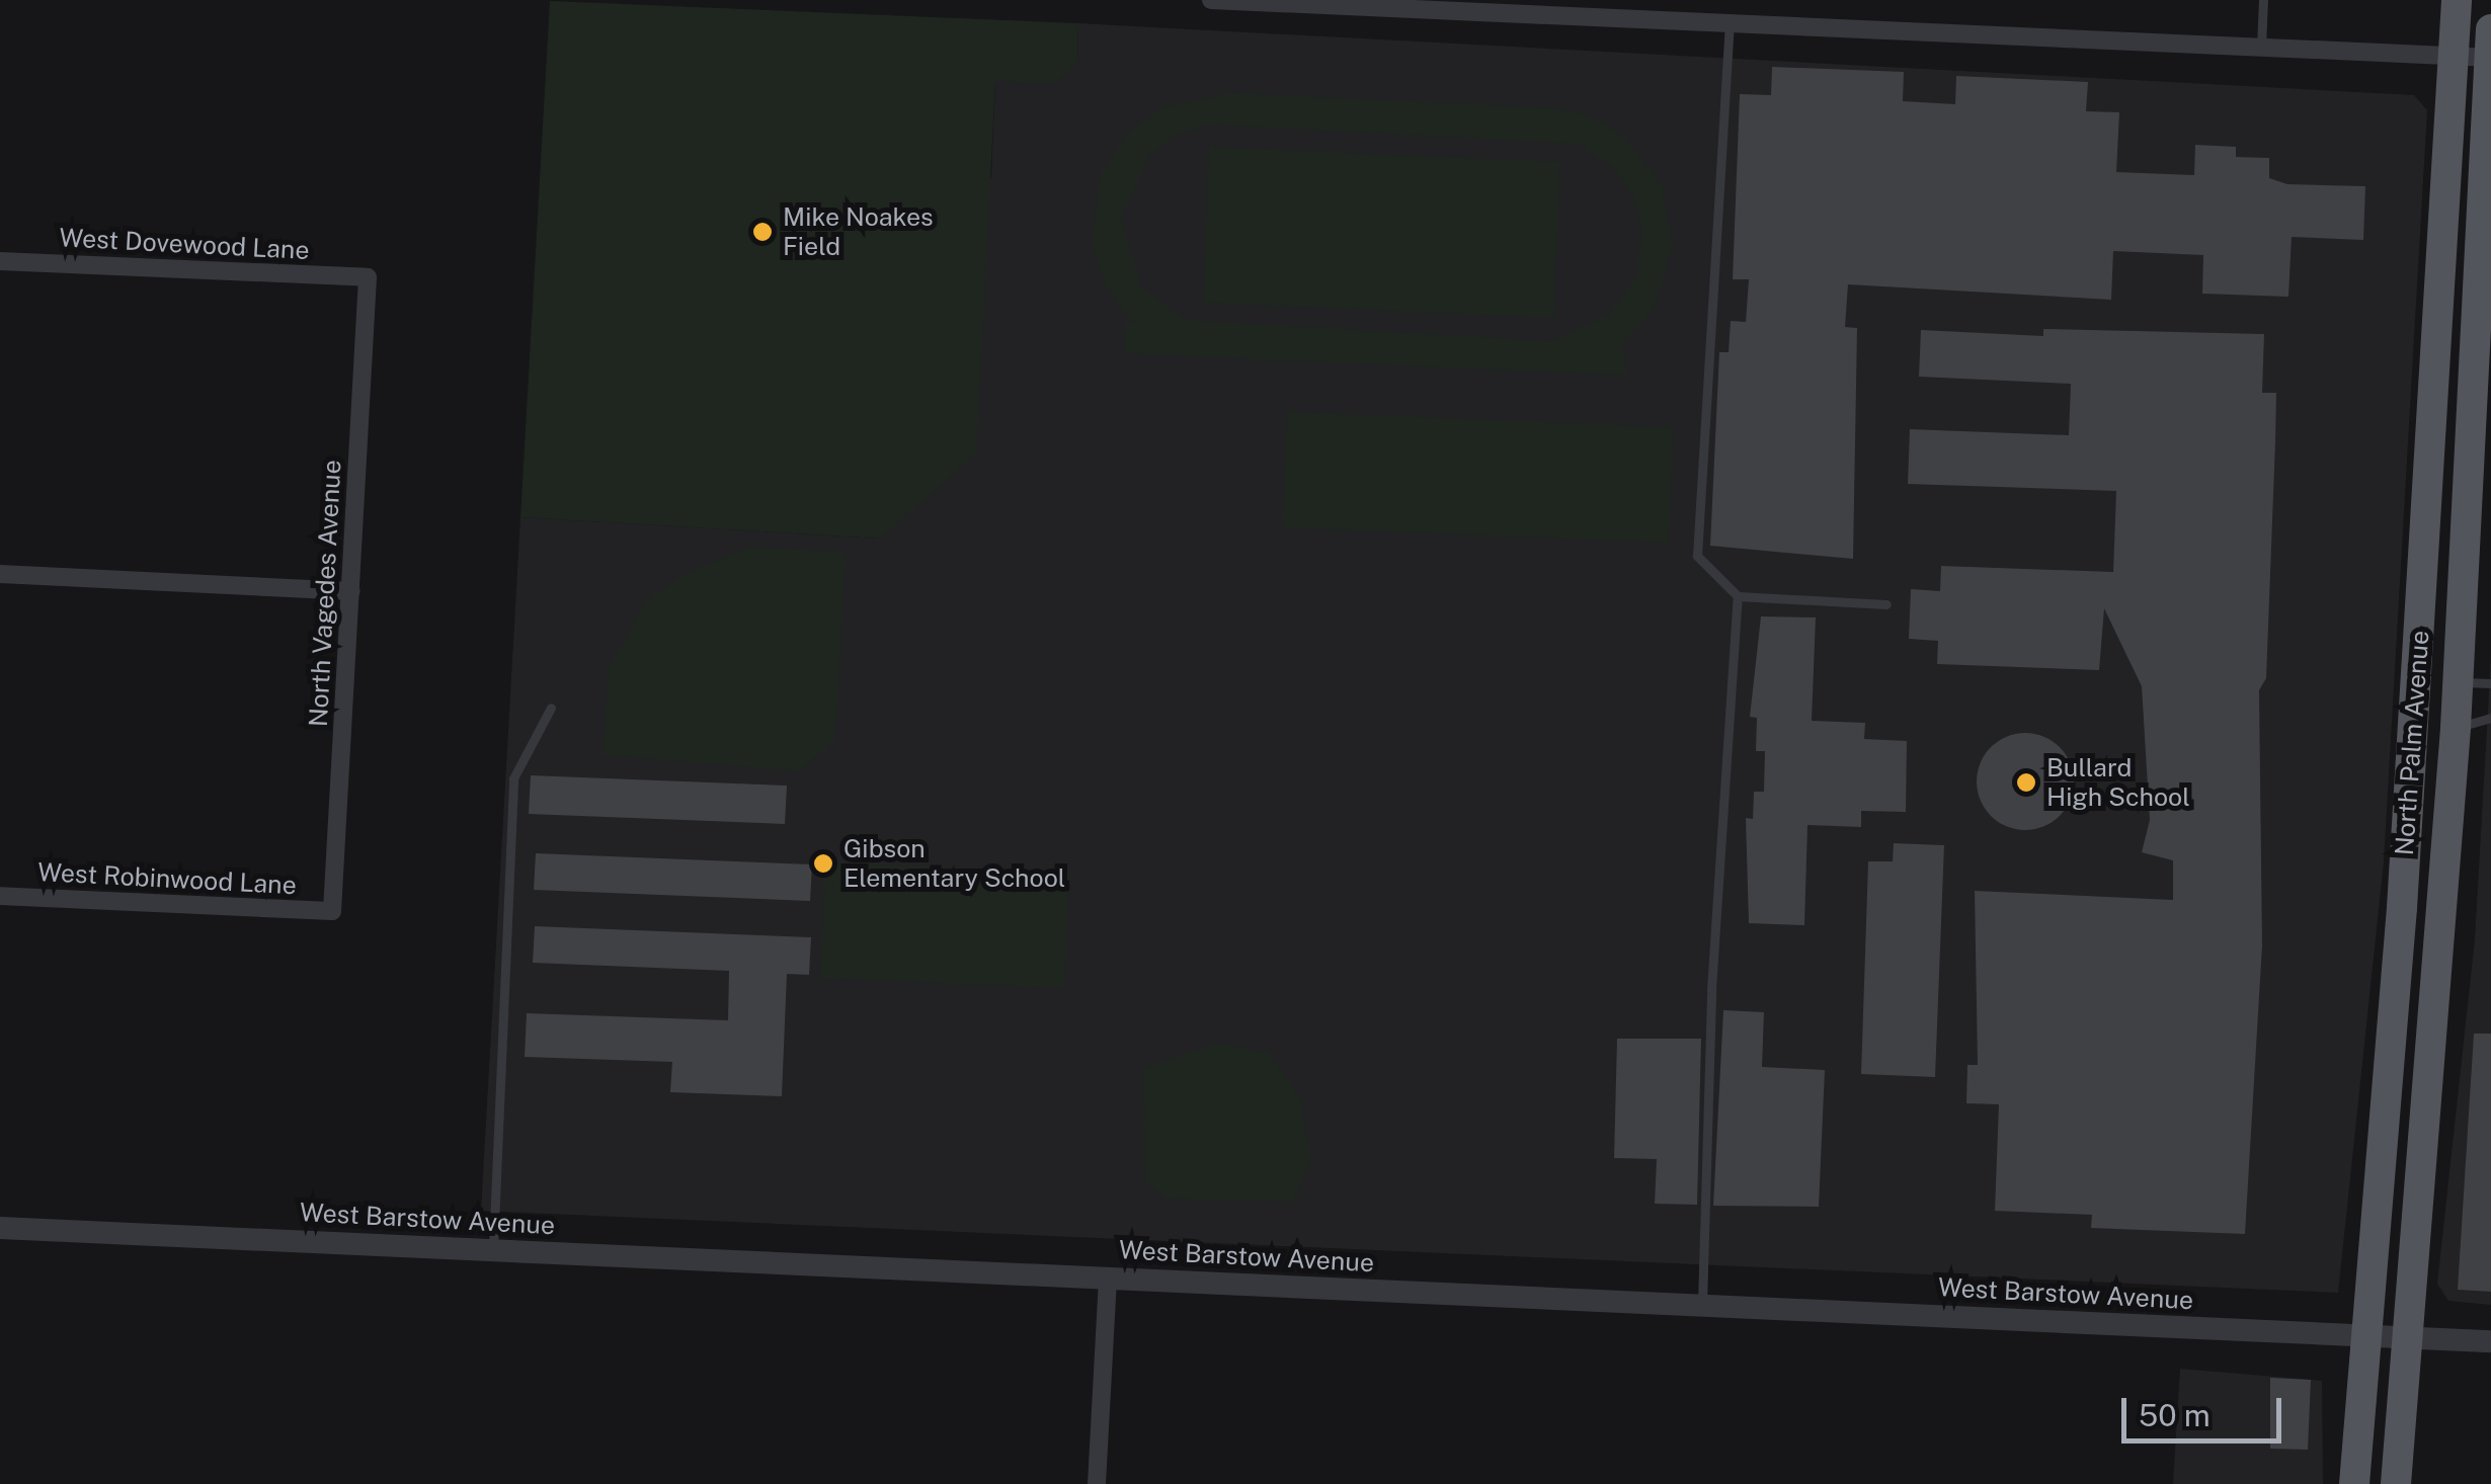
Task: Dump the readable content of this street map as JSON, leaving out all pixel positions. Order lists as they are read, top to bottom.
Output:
{
  "streets": {
    "main road": ["North Palm Avenue"],
    "street": [
      "West Dovewood Lane",
      "North Vagedes Avenue",
      "West Robinwood Lane",
      "West Barstow Avenue"
    ]
  },
  "crossings": [
    ["West Dovewood Lane", "North Vagedes Avenue"],
    ["North Vagedes Avenue", "West Robinwood Lane"],
    ["North Palm Avenue", "West Barstow Avenue"]
  ],
  "places": ["Mike Noakes Field", "Bullard High School", "Gibson Elementary School"],
  "scale_bar": "50 m"
}
